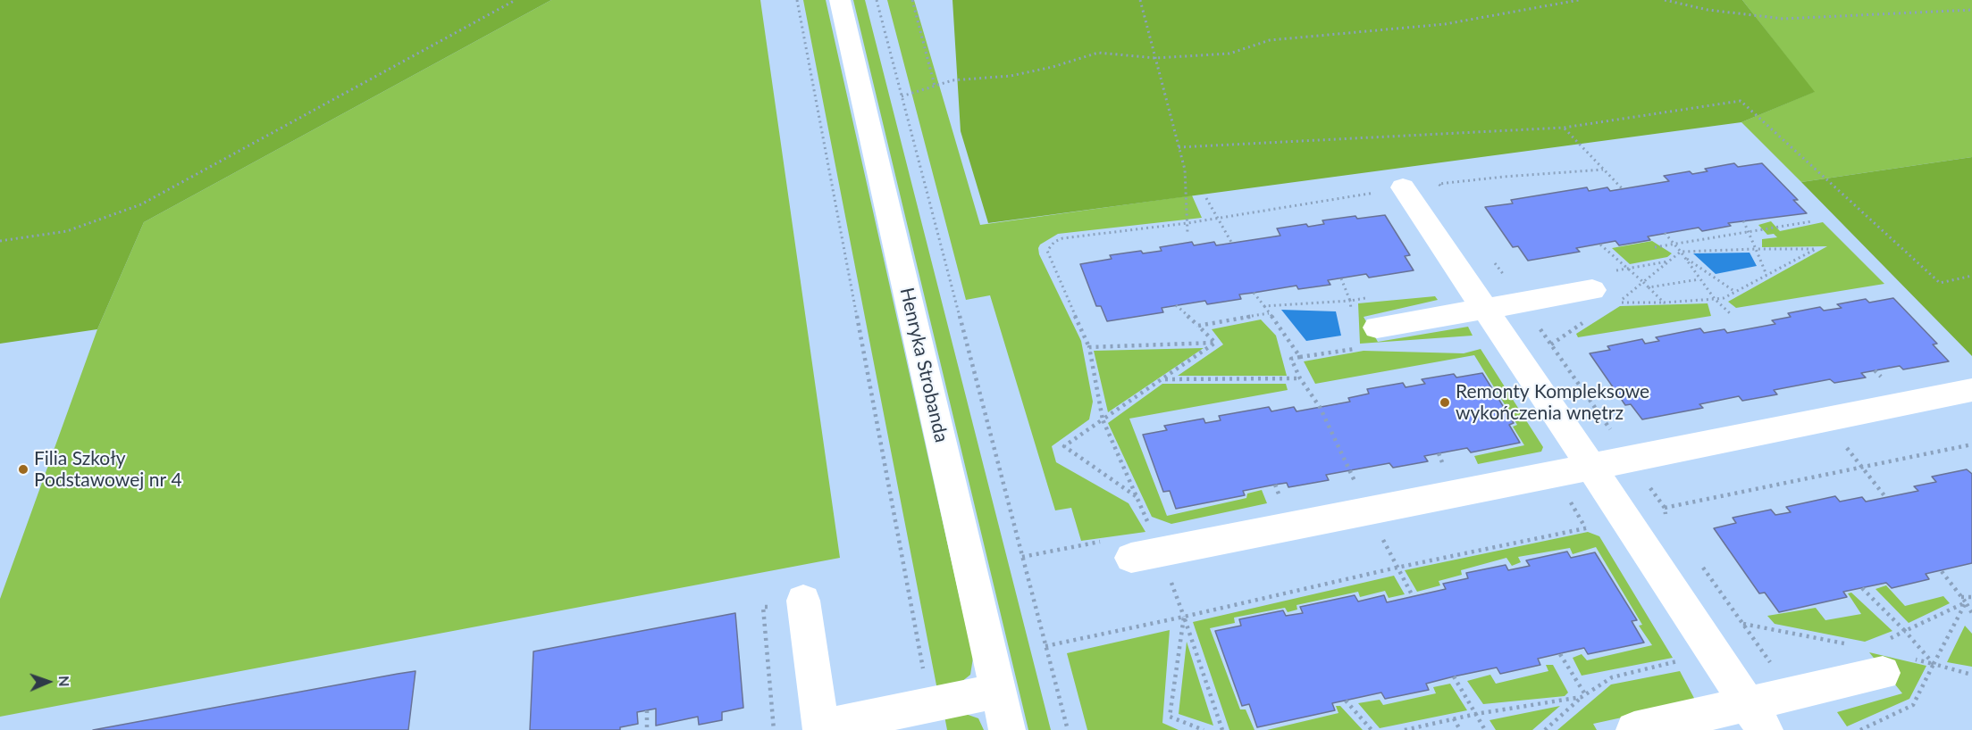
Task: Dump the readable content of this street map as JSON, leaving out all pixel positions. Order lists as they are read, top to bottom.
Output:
{
  "streets": {
    "street": ["Henryka Strobanda"]
  },
  "places": ["Remonty Kompleksowe wykończenia wnętrz", "Filia Szkoły Podstawowej nr 4"],
  "north": "right"
}
